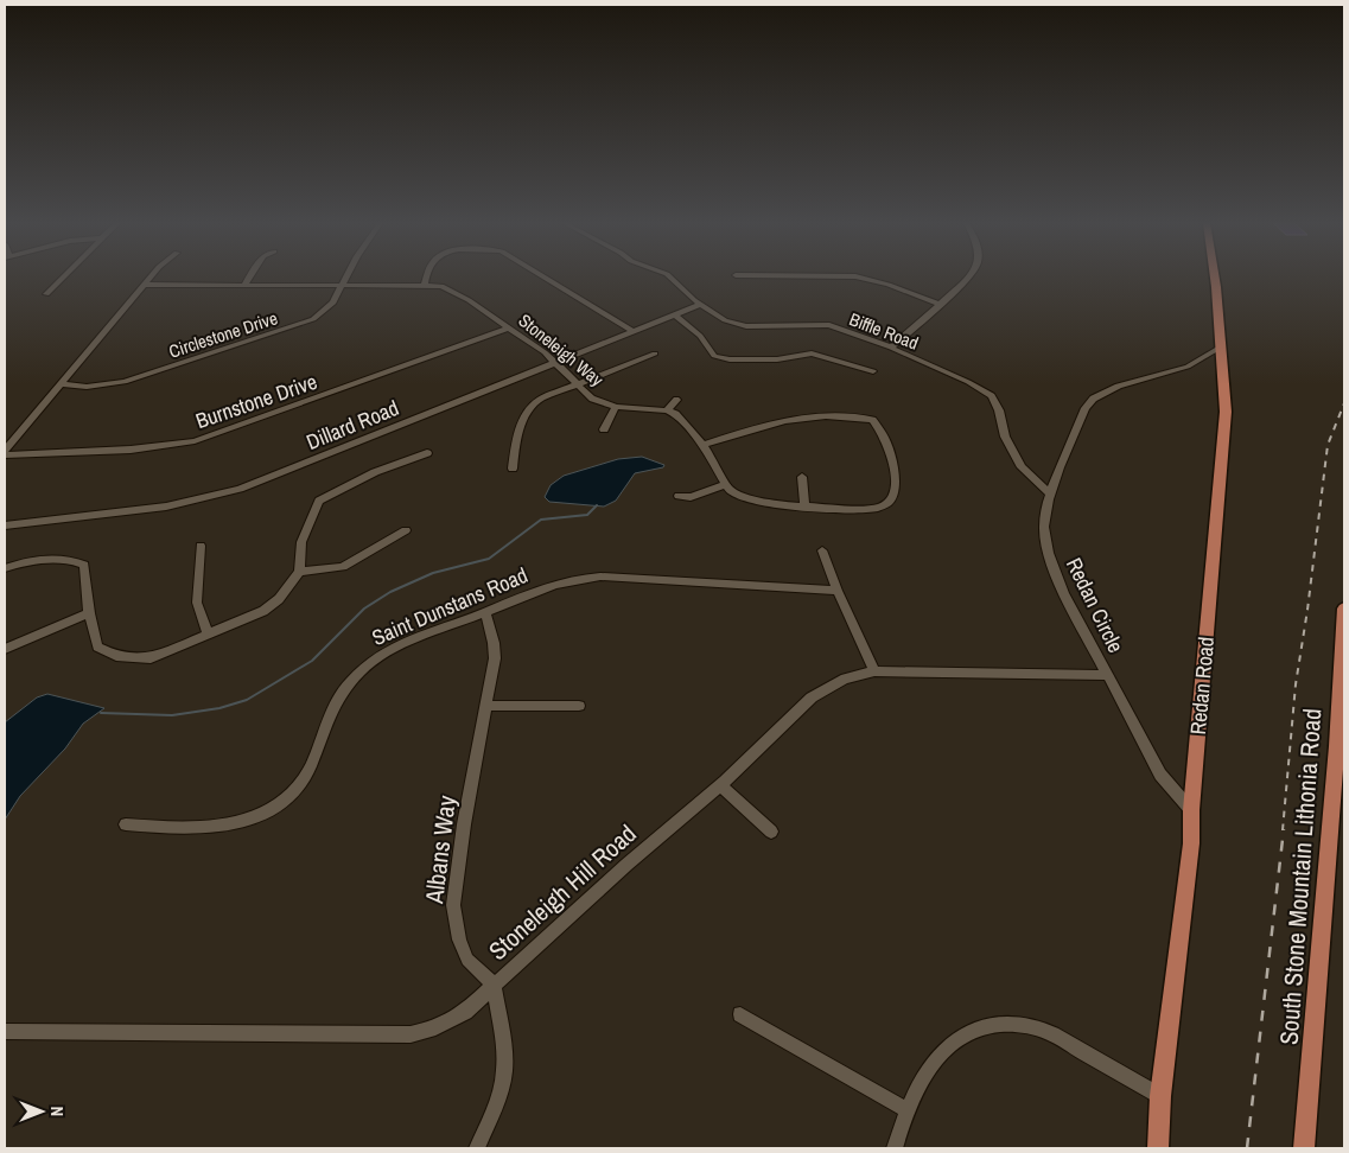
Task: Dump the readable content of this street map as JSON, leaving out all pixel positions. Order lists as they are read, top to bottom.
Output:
{
  "streets": {
    "main road": ["Redan Road", "South Stone Mountain Lithonia Road"],
    "street": [
      "Biffle Road",
      "Circlestone Drive",
      "Stoneleigh Way",
      "Burnstone Drive",
      "Dillard Road",
      "Redan Circle",
      "Saint Dunstans Road",
      "Albans Way",
      "Stoneleigh Hill Road"
    ]
  },
  "crossings": [
    ["Biffle Road", "Dillard Road"],
    ["Biffle Road", "Redan Circle"],
    ["Circlestone Drive", "Stoneleigh Way"],
    ["Stoneleigh Way", "Burnstone Drive"],
    ["Stoneleigh Way", "Dillard Road"],
    ["Redan Circle", "Redan Road"],
    ["Redan Circle", "Stoneleigh Hill Road"],
    ["Saint Dunstans Road", "Albans Way"],
    ["Albans Way", "Stoneleigh Hill Road"]
  ],
  "north": "right"
}
